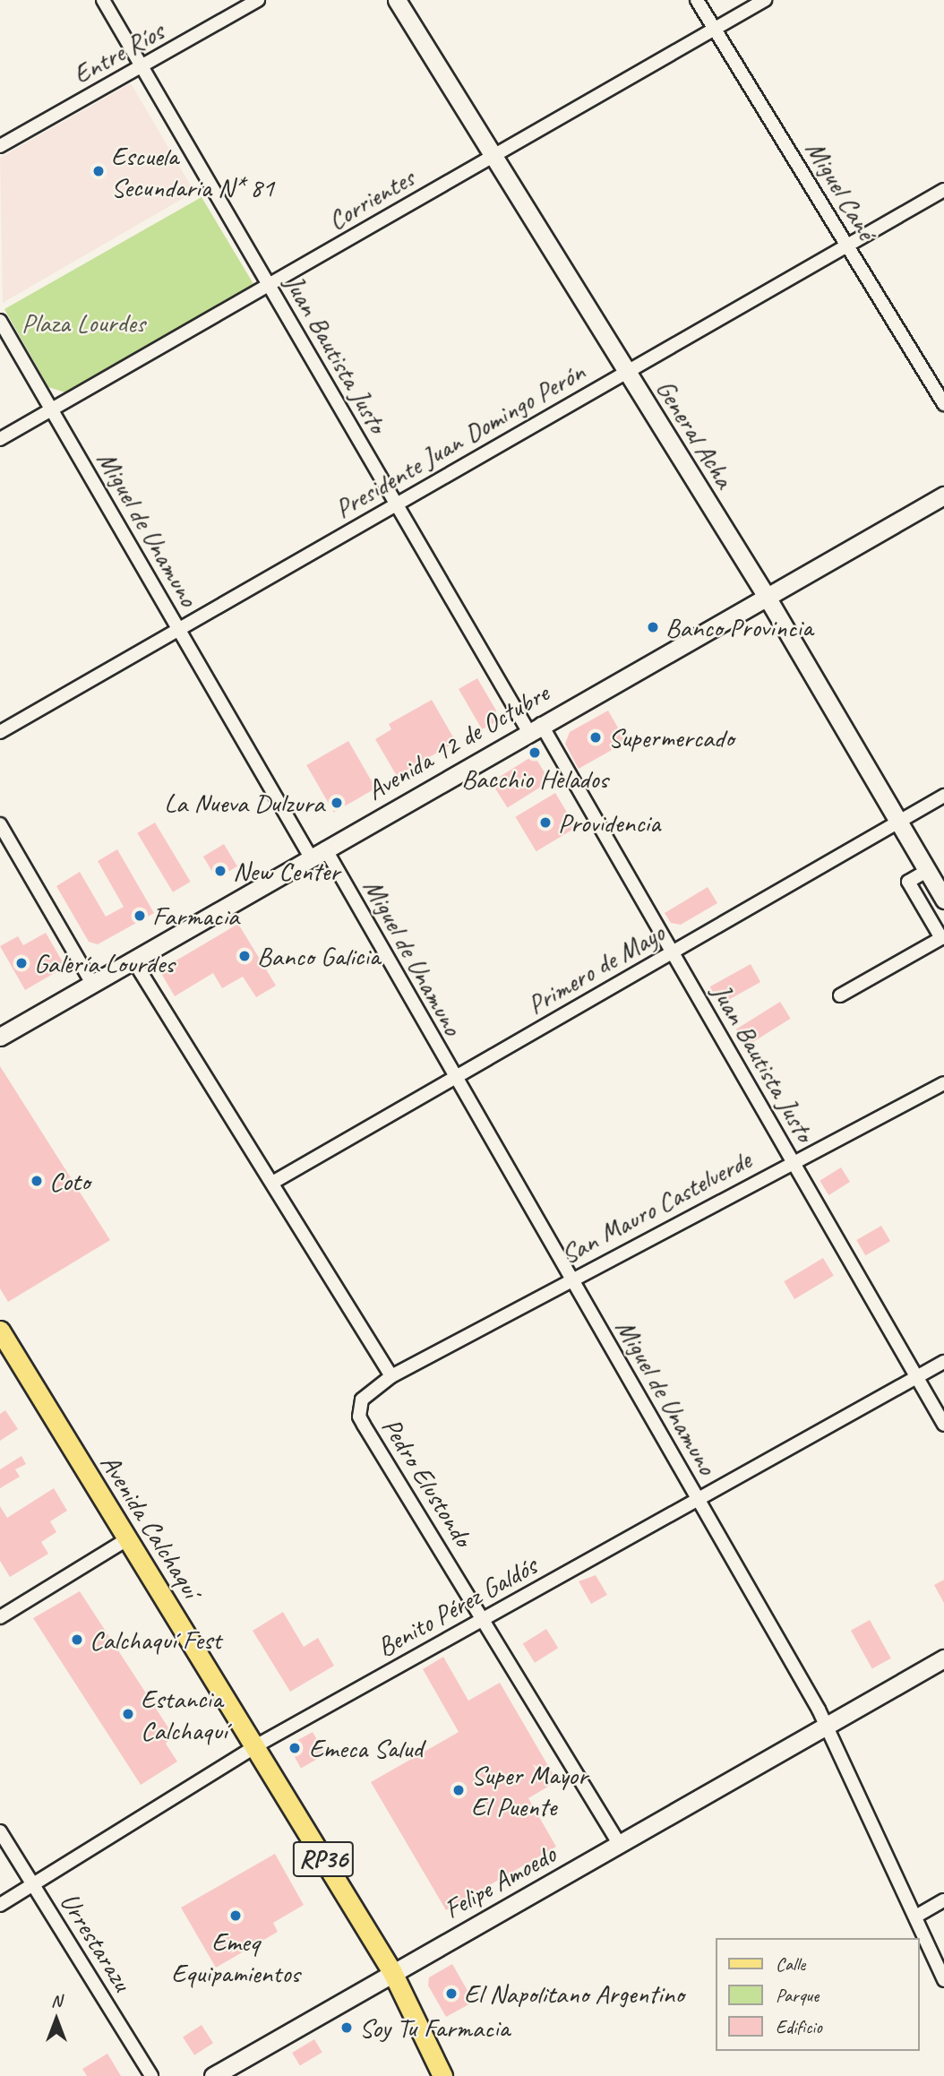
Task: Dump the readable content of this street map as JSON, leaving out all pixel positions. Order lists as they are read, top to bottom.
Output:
{
  "streets": {
    "main road": [
      "General Acha",
      "Avenida 12 de Octubre",
      "Avenida Calchaquí",
      "RP36",
      "Felipe Amoedo"
    ],
    "street": [
      "Entre Ríos",
      "Miguel Cané",
      "Corrientes",
      "Juan Bautista Justo",
      "Presidente Juan Domingo Perón",
      "Miguel de Unamuno",
      "Primero de Mayo",
      "San Mauro Castelverde",
      "Pedro Elustondo",
      "Benito Pérez Galdós",
      "Urrestarazu"
    ]
  },
  "crossings": [
    ["Entre Ríos", "Juan Bautista Justo"],
    ["Miguel Cané", "Corrientes"],
    ["Miguel Cané", "Presidente Juan Domingo Perón"],
    ["Corrientes", "Juan Bautista Justo"],
    ["Corrientes", "General Acha"],
    ["Corrientes", "Miguel de Unamuno"],
    ["Juan Bautista Justo", "Presidente Juan Domingo Perón"],
    ["Juan Bautista Justo", "Avenida 12 de Octubre"],
    ["Juan Bautista Justo", "Primero de Mayo"],
    ["Juan Bautista Justo", "San Mauro Castelverde"],
    ["Juan Bautista Justo", "Benito Pérez Galdós"],
    ["General Acha", "Presidente Juan Domingo Perón"],
    ["General Acha", "Avenida 12 de Octubre"],
    ["General Acha", "Primero de Mayo"],
    ["Presidente Juan Domingo Perón", "Miguel de Unamuno"],
    ["Miguel de Unamuno", "Avenida 12 de Octubre"],
    ["Miguel de Unamuno", "Primero de Mayo"],
    ["Miguel de Unamuno", "San Mauro Castelverde"],
    ["Miguel de Unamuno", "Benito Pérez Galdós"],
    ["Miguel de Unamuno", "Felipe Amoedo"],
    ["Avenida 12 de Octubre", "Pedro Elustondo"],
    ["Primero de Mayo", "Pedro Elustondo"],
    ["San Mauro Castelverde", "Pedro Elustondo"],
    ["Pedro Elustondo", "Benito Pérez Galdós"],
    ["Pedro Elustondo", "Felipe Amoedo"],
    ["Avenida Calchaquí", "Benito Pérez Galdós"],
    ["Avenida Calchaquí", "Felipe Amoedo"],
    ["Benito Pérez Galdós", "Urrestarazu"]
  ],
  "parks": ["Plaza Lourdes"],
  "places": [
    "Escuela Secundaria N* 81",
    "Banco Provincia",
    "Supermercado",
    "Bacchio Helados",
    "La Nueva Dulzura",
    "Providencia",
    "New Center",
    "Farmacia",
    "Banco Galicia",
    "Galería Lourdes",
    "Coto",
    "Calchaquí Fest",
    "Estancia Calchaquí",
    "Emeca Salud",
    "Super Mayor El Puente",
    "Emeq Equipamientos",
    "El Napolitano Argentino",
    "Soy Tu Farmacia"
  ],
  "legend": ["Calle", "Parque", "Edificio"],
  "north": "top"
}
